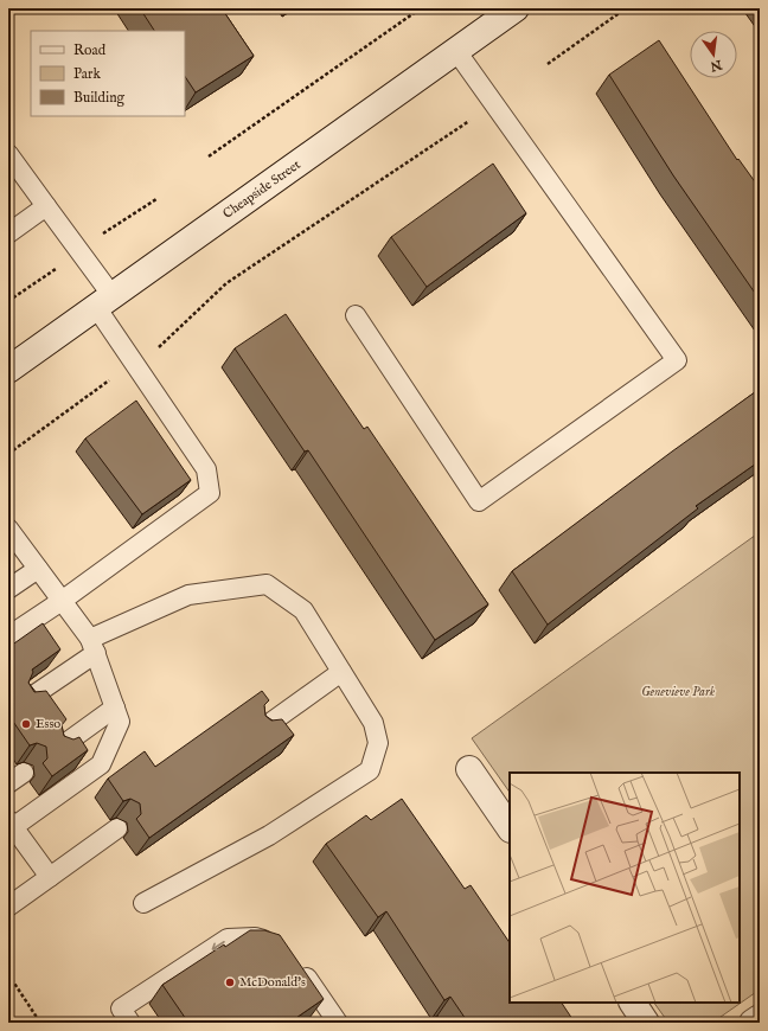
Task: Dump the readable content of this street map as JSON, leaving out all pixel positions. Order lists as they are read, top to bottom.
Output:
{
  "streets": {
    "street": ["Cheapside Street"]
  },
  "parks": ["Genevieve Park"],
  "places": ["Esso", "McDonald's"],
  "legend": ["Road", "Park", "Building"],
  "north": "bottom"
}
